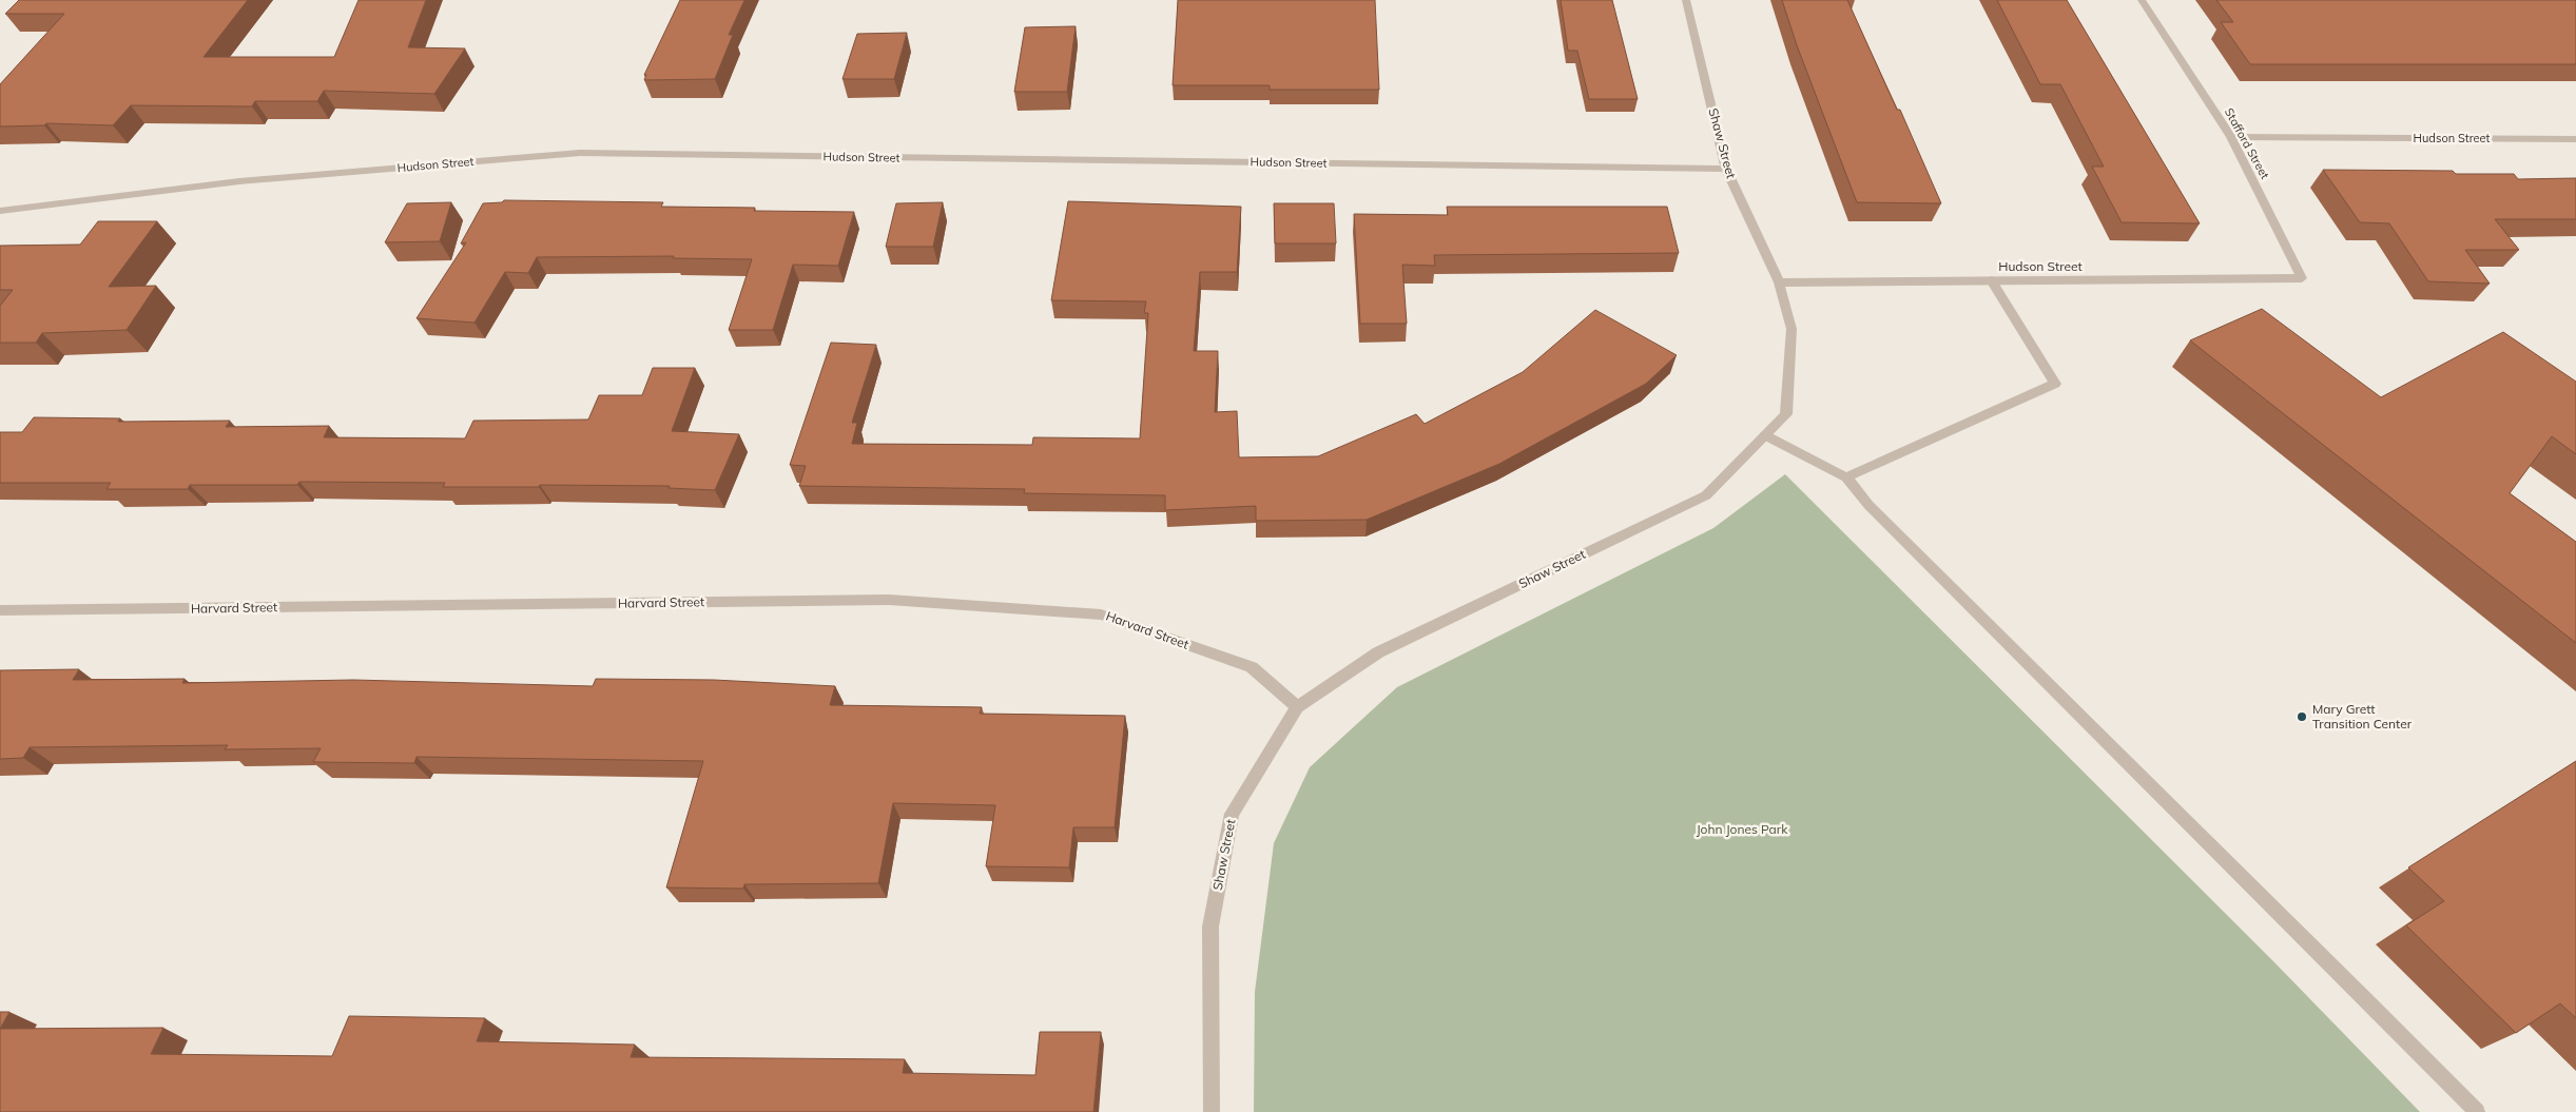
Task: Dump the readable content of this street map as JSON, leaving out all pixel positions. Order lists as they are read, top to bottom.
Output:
{
  "streets": {
    "street": [
      "Hudson Street",
      "Shaw Street",
      "Stafford Street",
      "Harvard Street"
    ]
  },
  "crossings": [
    ["Hudson Street", "Shaw Street"],
    ["Hudson Street", "Stafford Street"],
    ["Shaw Street", "Harvard Street"]
  ],
  "parks": ["John Jones Park"],
  "places": ["Mary Grett Transition Center"]
}
